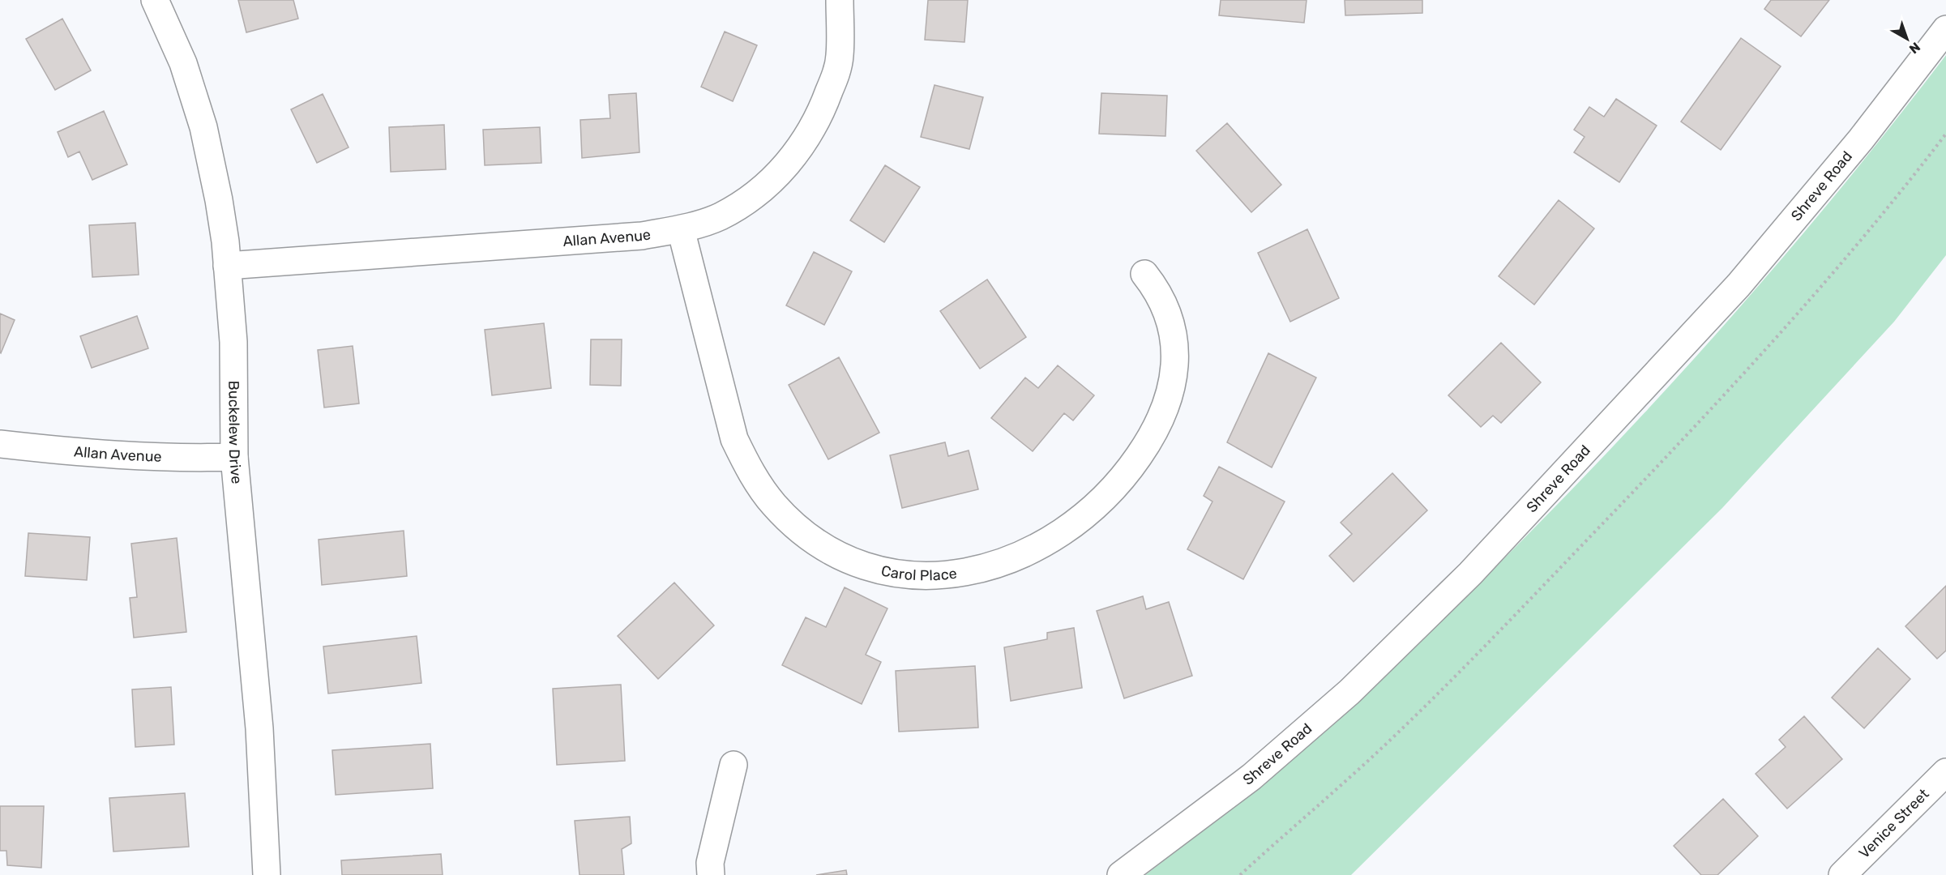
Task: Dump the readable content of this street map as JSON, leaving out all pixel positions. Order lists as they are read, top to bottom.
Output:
{
  "streets": {
    "street": [
      "Shreve Road",
      "Allan Avenue",
      "Buckelew Drive",
      "Carol Place",
      "Venice Street"
    ]
  },
  "crossings": [
    ["Allan Avenue", "Buckelew Drive"],
    ["Allan Avenue", "Carol Place"]
  ],
  "north": "bottom right"
}
